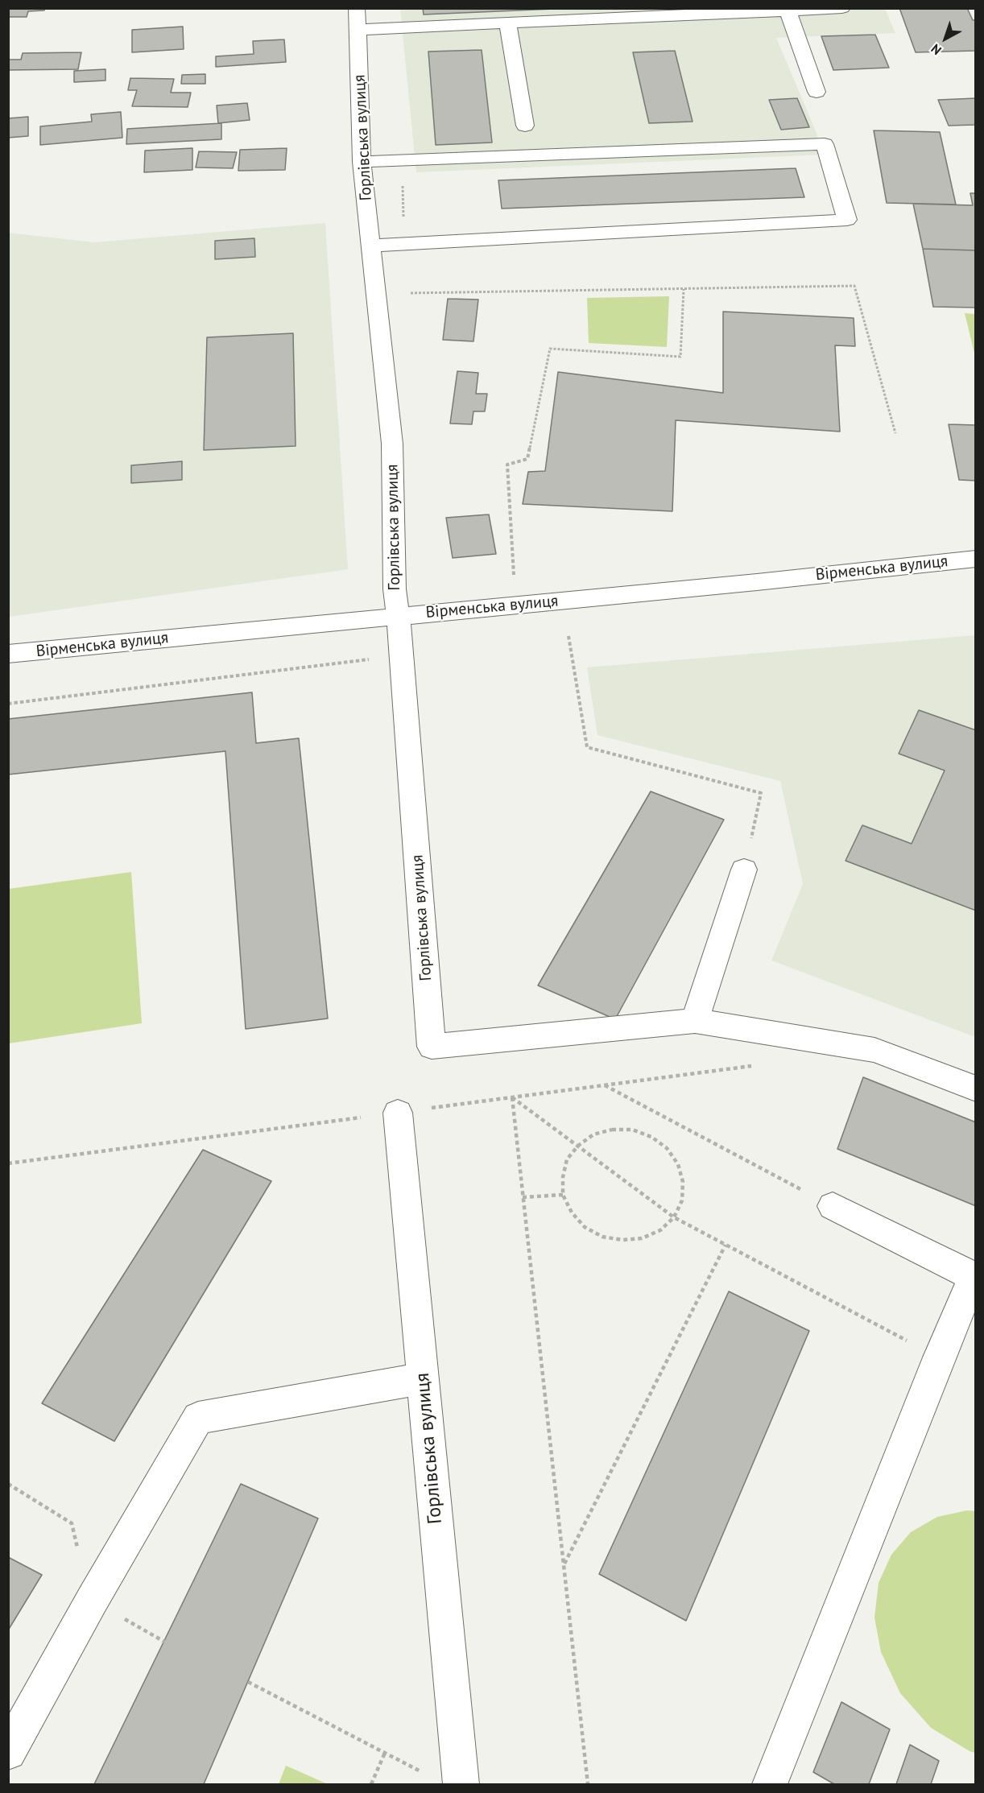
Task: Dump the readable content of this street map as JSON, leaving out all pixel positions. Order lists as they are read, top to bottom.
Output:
{
  "streets": {
    "street": ["Горлівська вулиця", "Вірменська вулиця"]
  },
  "crossings": [
    ["Горлівська вулиця", "Вірменська вулиця"]
  ],
  "north": "bottom left"
}
